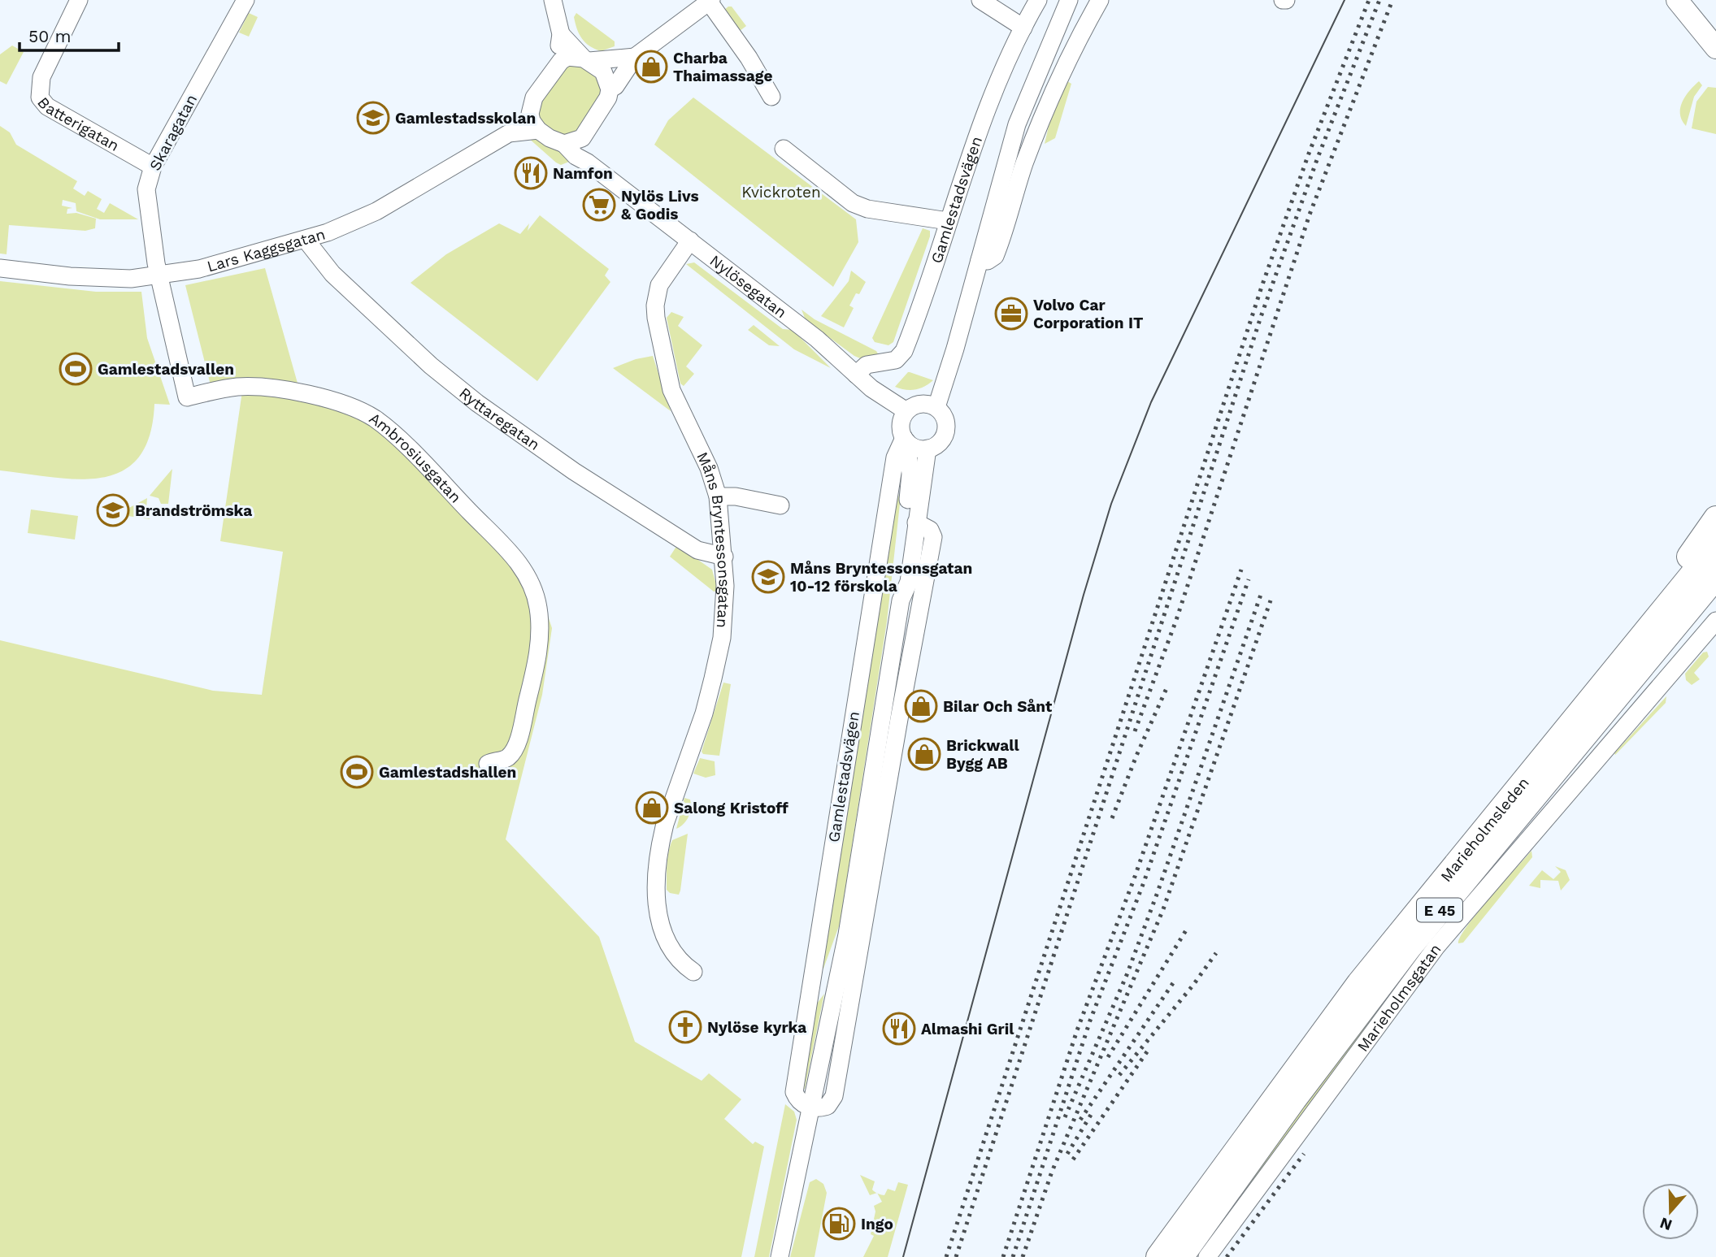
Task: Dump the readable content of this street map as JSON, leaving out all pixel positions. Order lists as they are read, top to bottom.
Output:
{
  "streets": {
    "highway": ["Marieholmsleden", "E 45"],
    "street": [
      "Batterigatan",
      "Skaragatan",
      "Gamlestadsvägen",
      "Lars Kaggsgatan",
      "Nylösegatan",
      "Ryttaregatan",
      "Ambrosiusgatan",
      "Måns Bryntessonsgatan",
      "Marieholmsgatan"
    ]
  },
  "crossings": [
    ["Batterigatan", "Skaragatan"],
    ["Skaragatan", "Lars Kaggsgatan"],
    ["Skaragatan", "Ambrosiusgatan"],
    ["Gamlestadsvägen", "Nylösegatan"],
    ["Lars Kaggsgatan", "Nylösegatan"],
    ["Lars Kaggsgatan", "Ryttaregatan"],
    ["Lars Kaggsgatan", "Ambrosiusgatan"],
    ["Nylösegatan", "Måns Bryntessonsgatan"],
    ["Ryttaregatan", "Måns Bryntessonsgatan"]
  ],
  "parks": ["Kvickroten"],
  "places": {
    "shop": [
      "Charba Thaimassage",
      "Bilar Och Sånt",
      "Brickwall Bygg AB",
      "Salong Kristoff"
    ],
    "school or university": ["Gamlestadsskolan", "Brandströmska", "Måns Bryntessonsgatan 10-12 förskola"],
    "restaurant": ["Namfon", "Almashi Gril"],
    "supermarket": ["Nylös Livs & Godis"],
    "office": ["Volvo Car Corporation IT"],
    "sports": ["Gamlestadsvallen", "Gamlestadshallen"],
    "church": ["Nylöse kyrka"],
    "fuel station": ["Ingo"]
  },
  "scale_bar": "50 m",
  "north": "bottom"
}
